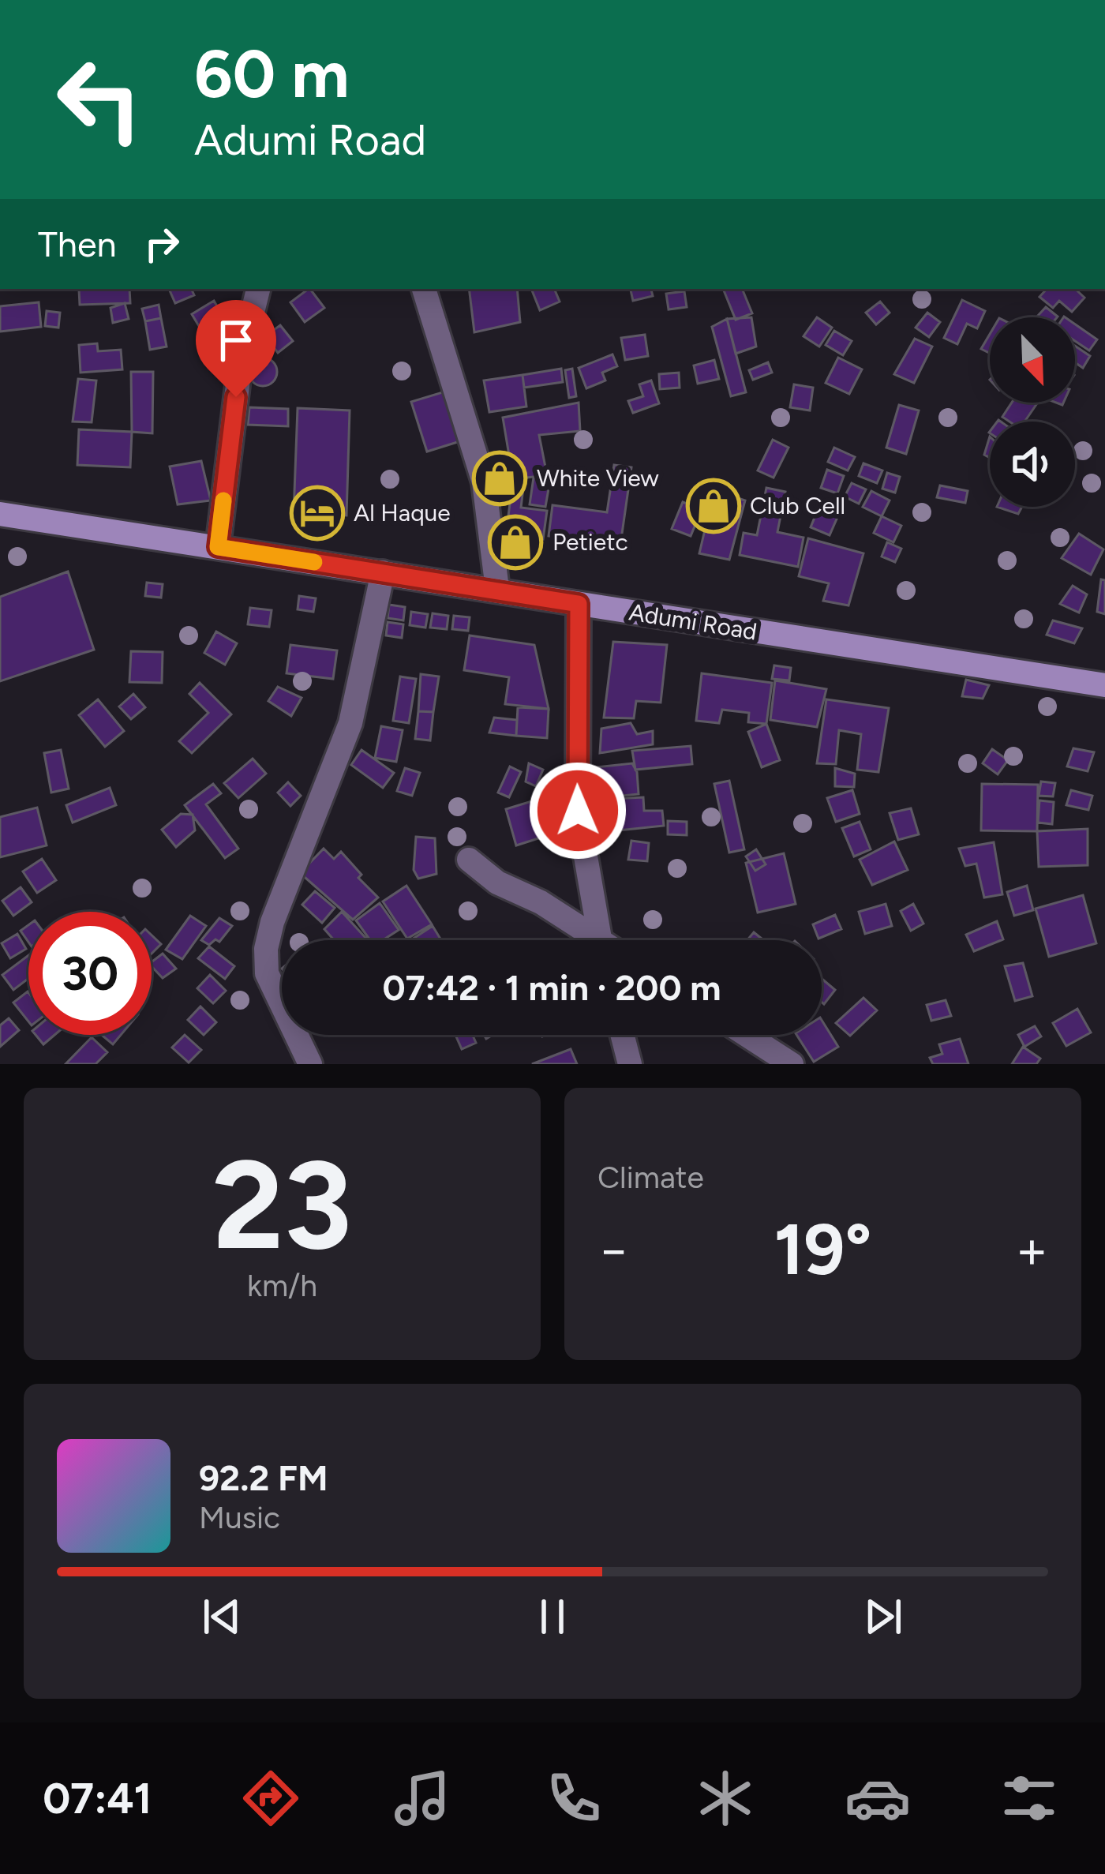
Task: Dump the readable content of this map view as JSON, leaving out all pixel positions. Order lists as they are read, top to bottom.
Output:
{
  "streets": {
    "main road": ["Adumi Road"]
  },
  "places": {
    "shop": ["White View", "Club Cell", "Petietc"],
    "hotel": ["Al Haque"]
  },
  "north": "bottom right",
  "page": {
    "turn": ["60 m", "Adumi Road"],
    "then": "Then",
    "limit": "30",
    "trip": "07:42 · 1 min · 200 m",
    "tile": [
      ["23", "km/h"],
      "Climate"
    ],
    "heat": ["−", "19°", "+"],
    "song": ["92.2 FM", "Music"],
    "tabs": "07:41"
  }
}
